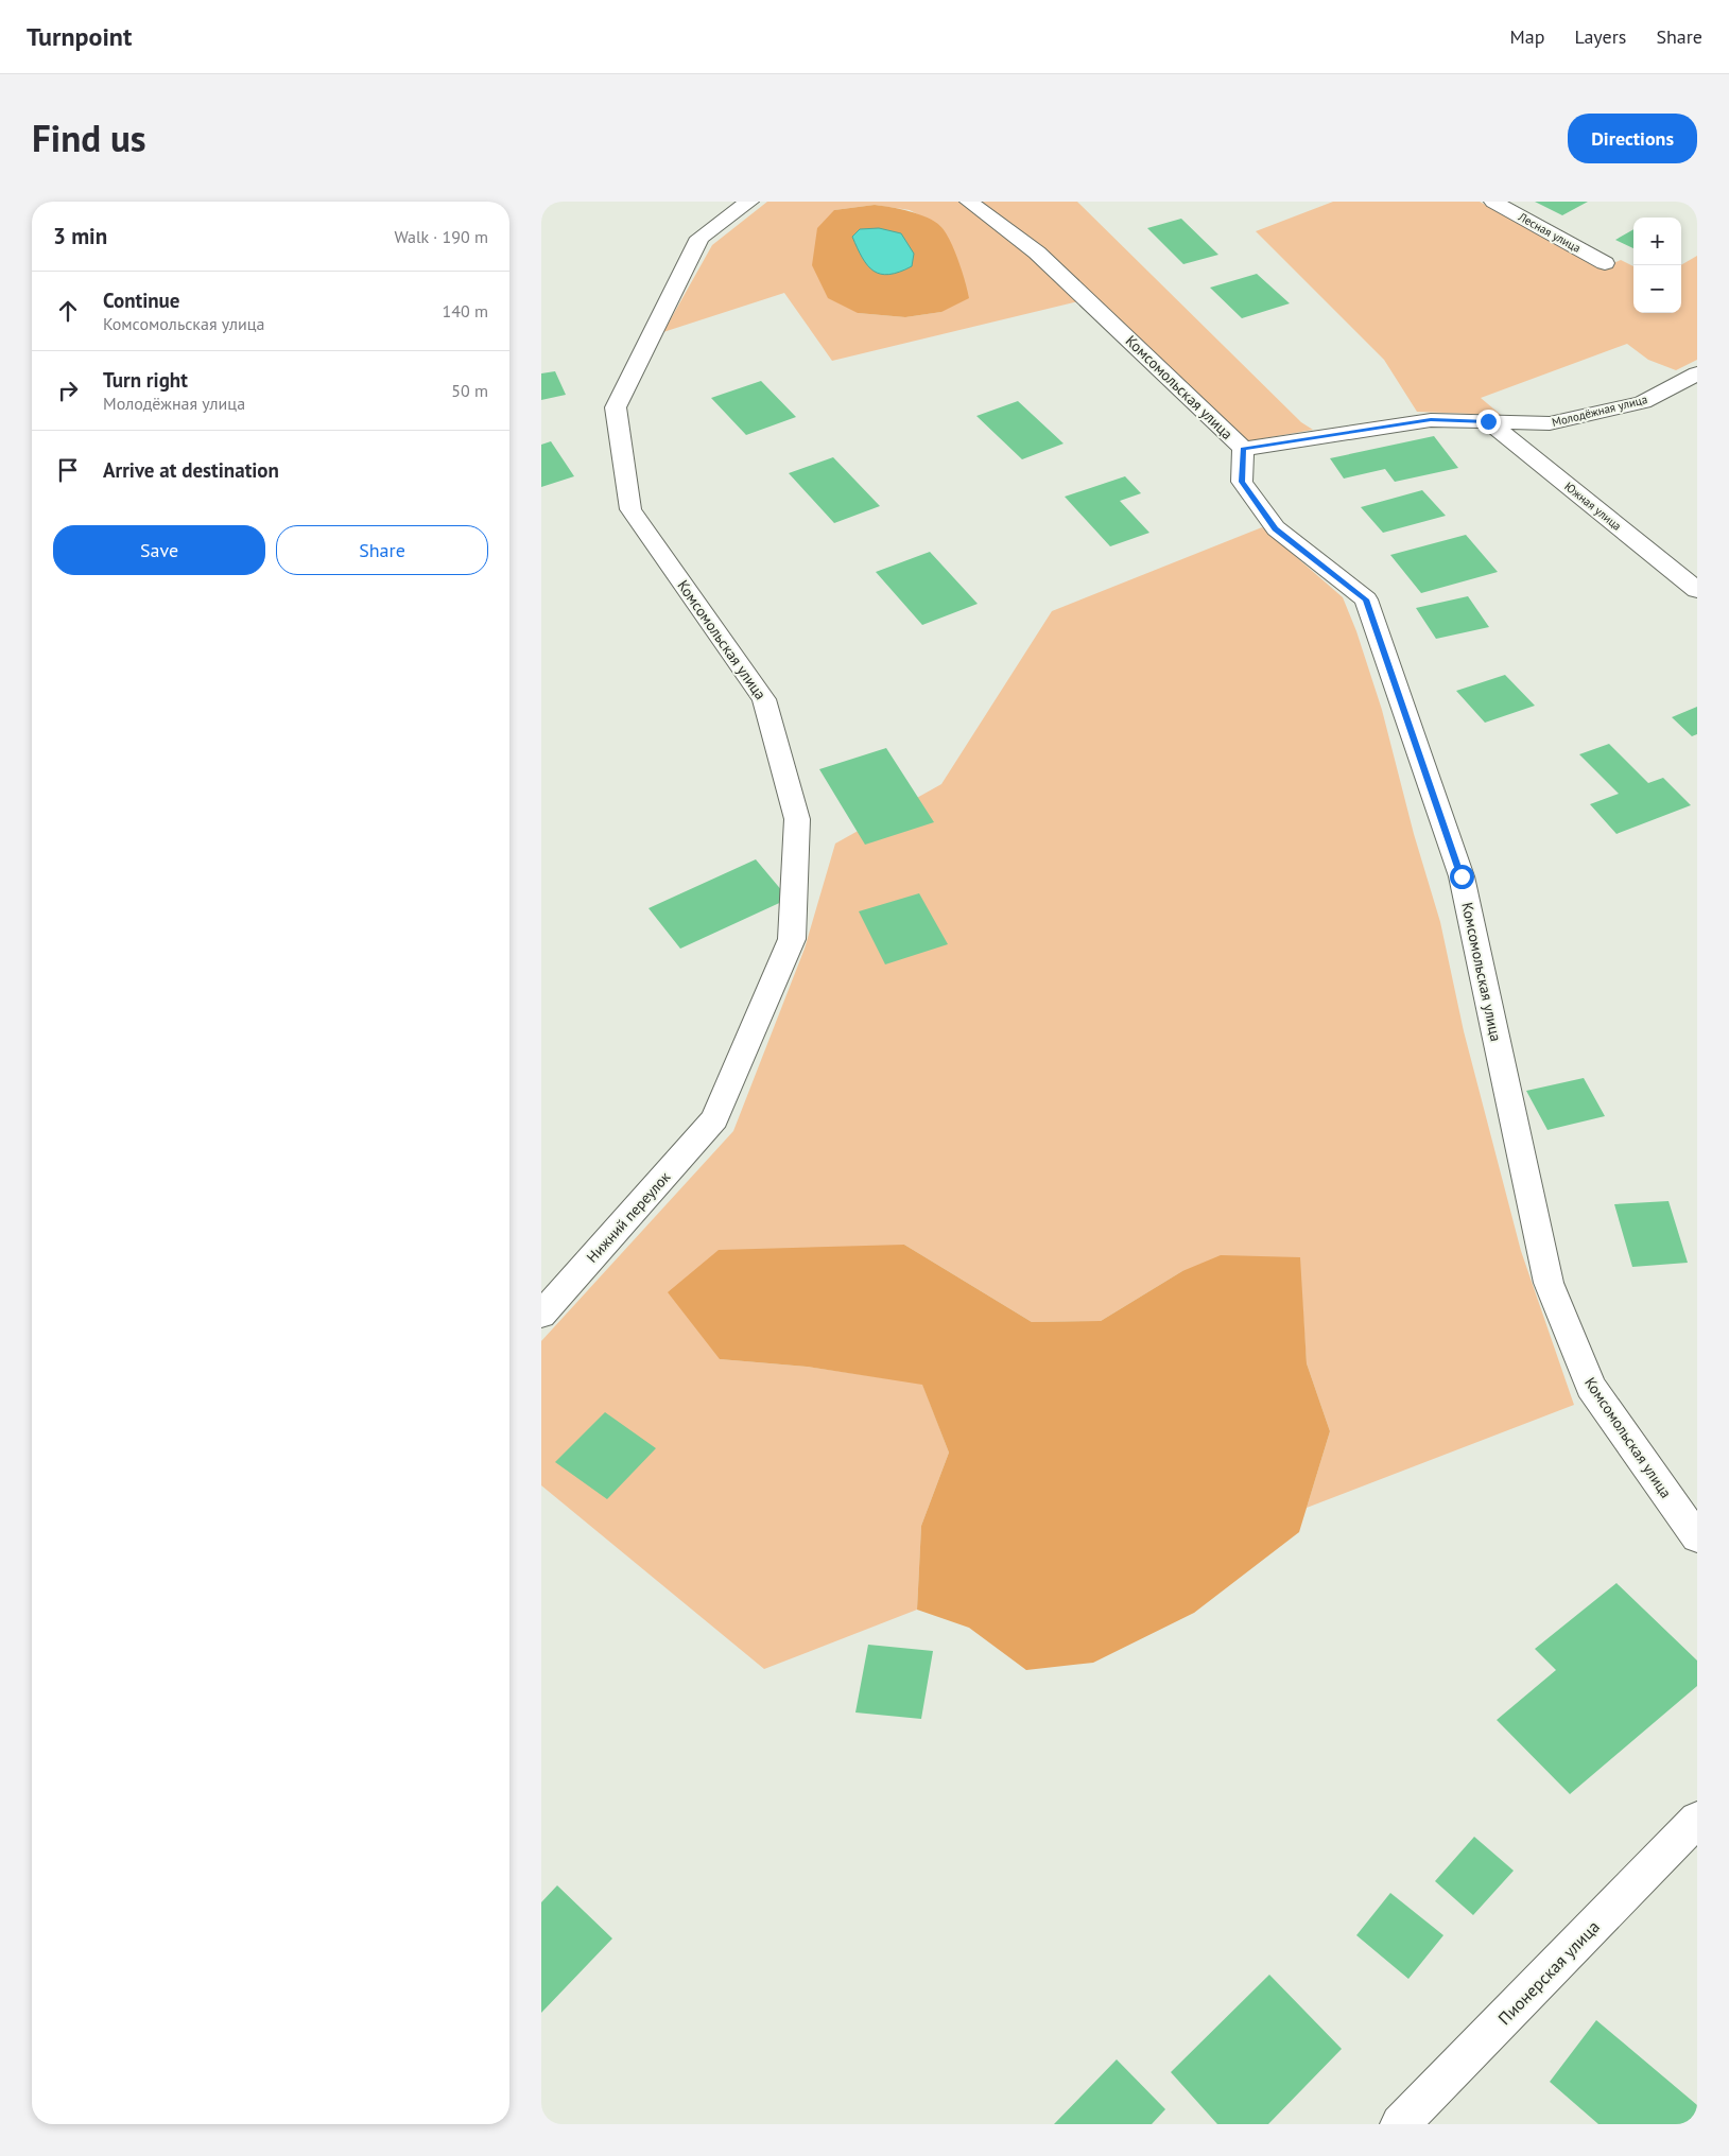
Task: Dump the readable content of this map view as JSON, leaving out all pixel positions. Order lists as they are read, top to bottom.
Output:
{
  "streets": {
    "street": [
      "Лесная улица",
      "Комсомольская улица",
      "Молодёжная улица",
      "Южная улица",
      "Нижний переулок",
      "Пионерская улица"
    ]
  },
  "crossings": [
    ["Комсомольская улица", "Молодёжная улица"],
    ["Комсомольская улица", "Нижний переулок"],
    ["Молодёжная улица", "Южная улица"]
  ],
  "page": {
    "header": "Turnpoint",
    "nav": ["Map", "Layers", "Share"],
    "title": "Find us",
    "buttons": [
      "Directions",
      ["Save", "Share"]
    ],
    "heading": ["3 min", "Walk · 190 m"],
    "map_buttons": ["+", "−"],
    "list": [
      ["Continue", "Комсомольская улица", "140 m"],
      ["Turn right", "Молодёжная улица", "50 m"],
      "Arrive at destination"
    ]
  }
}
